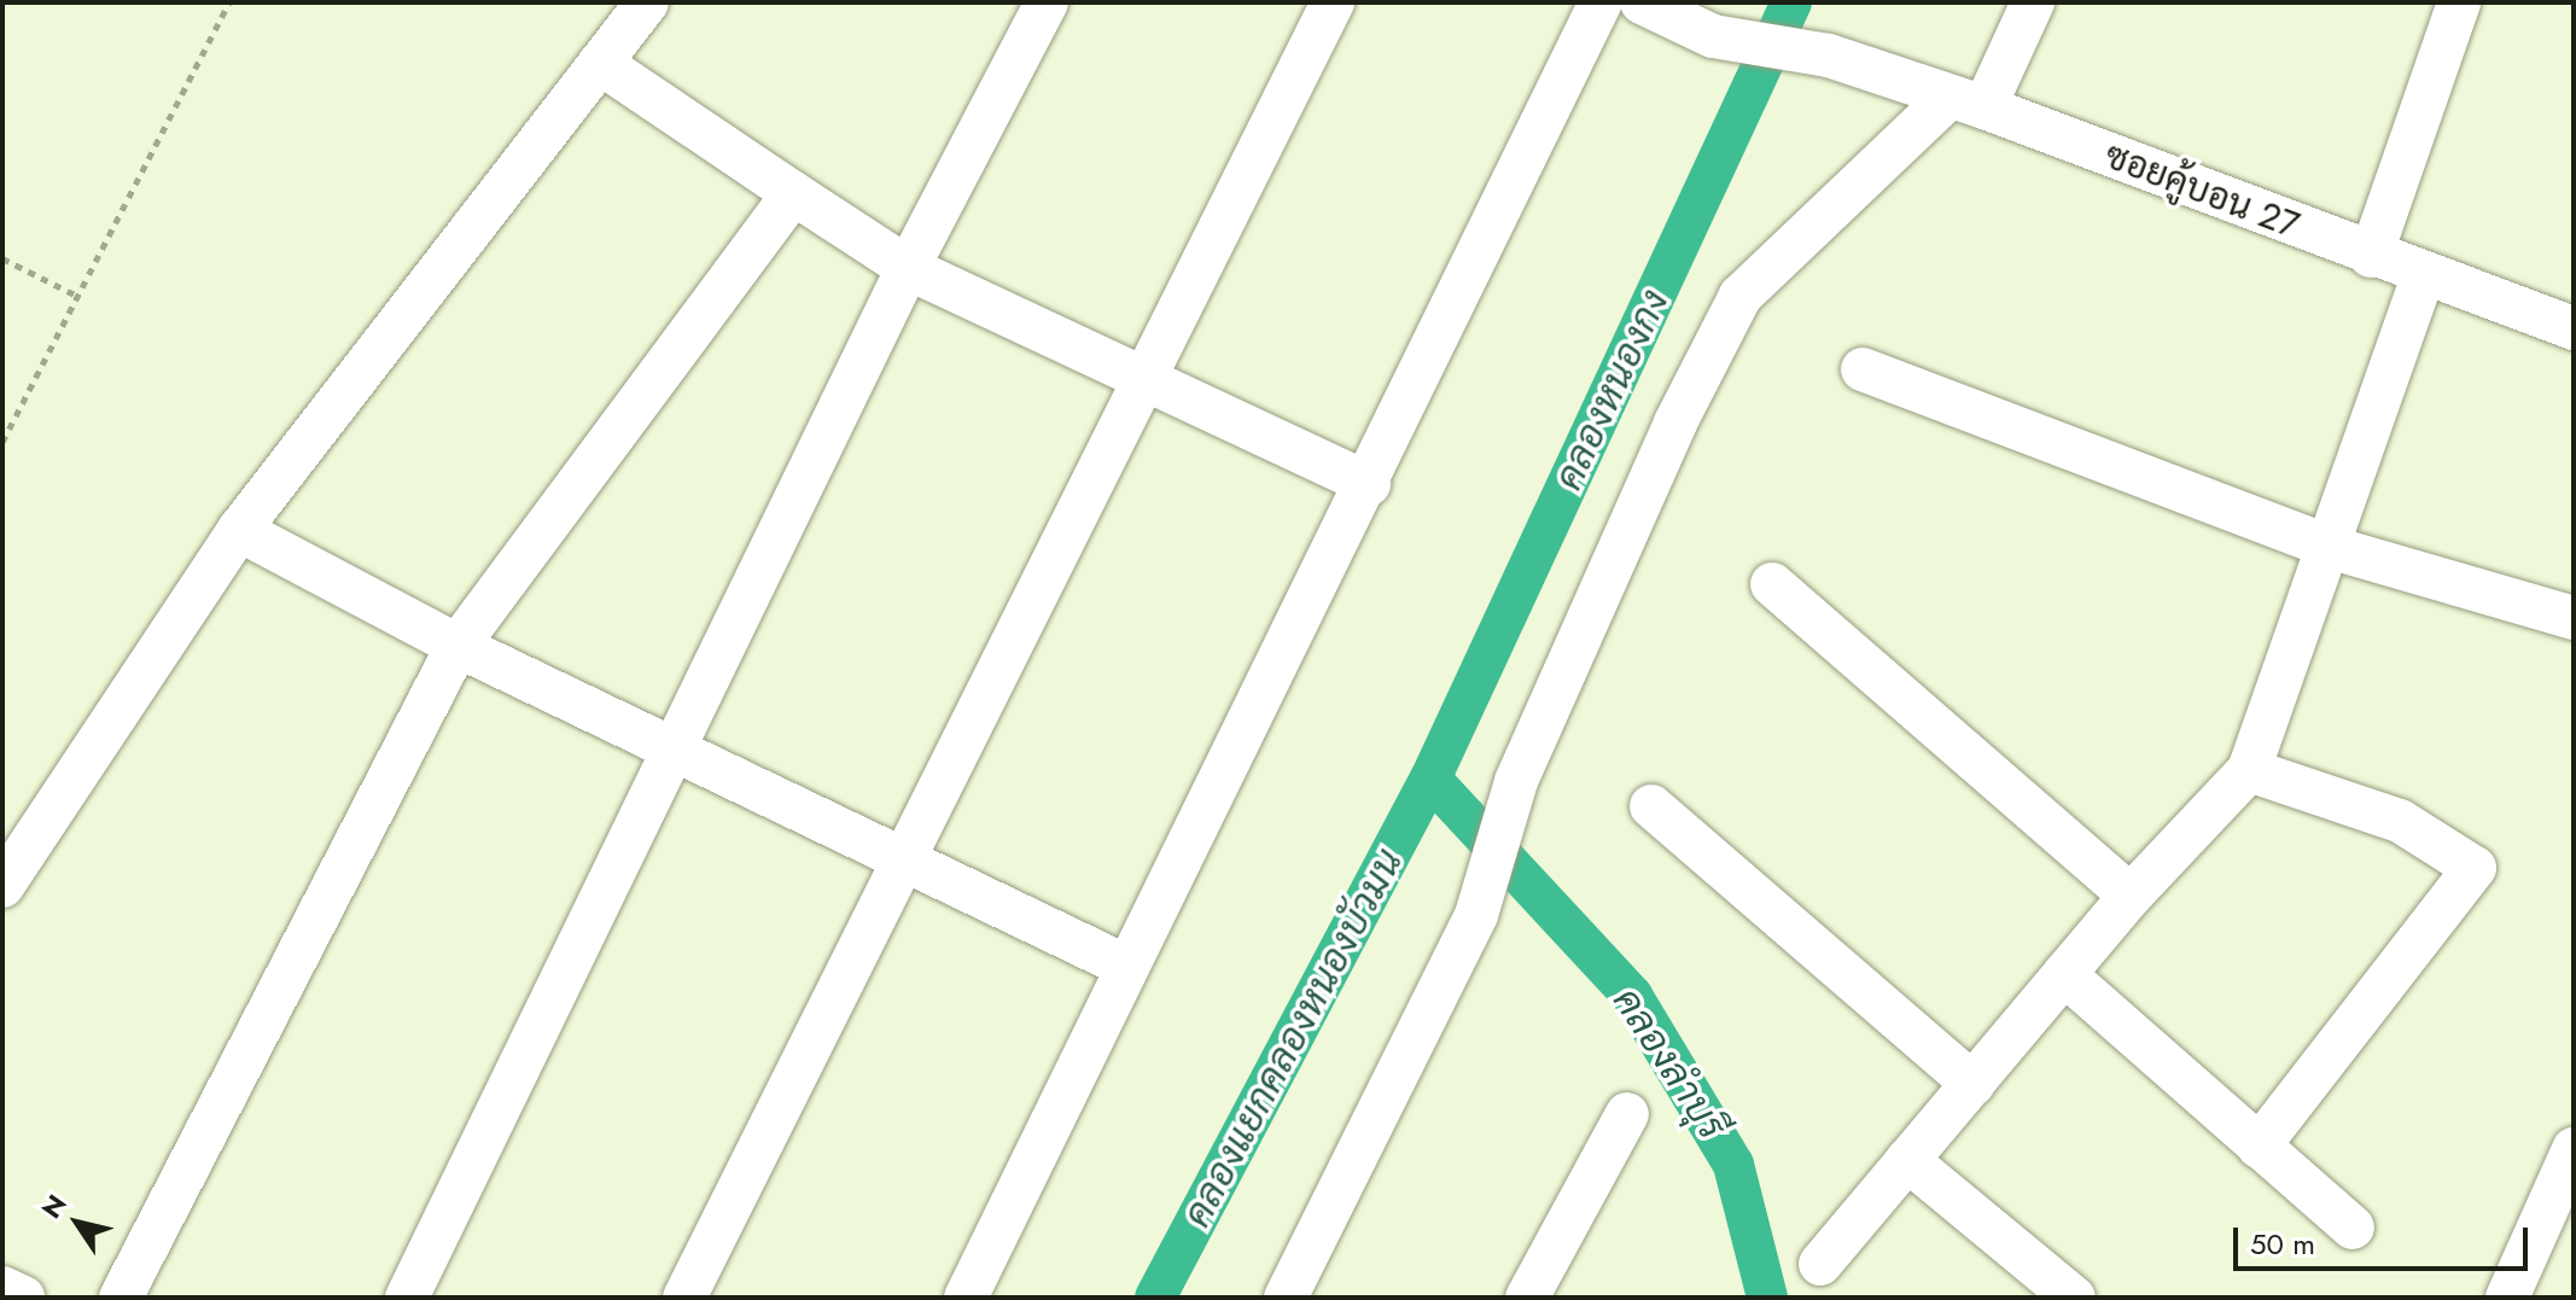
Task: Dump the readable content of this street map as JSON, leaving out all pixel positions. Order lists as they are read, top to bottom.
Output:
{
  "streets": {
    "street": ["ซอยคู้บอน 27"]
  },
  "water": ["คลองหนองกง", "คลองแยกคลองหนองบัวมน", "คลองลำบุรี"],
  "scale_bar": "50 m",
  "north": "top left"
}
